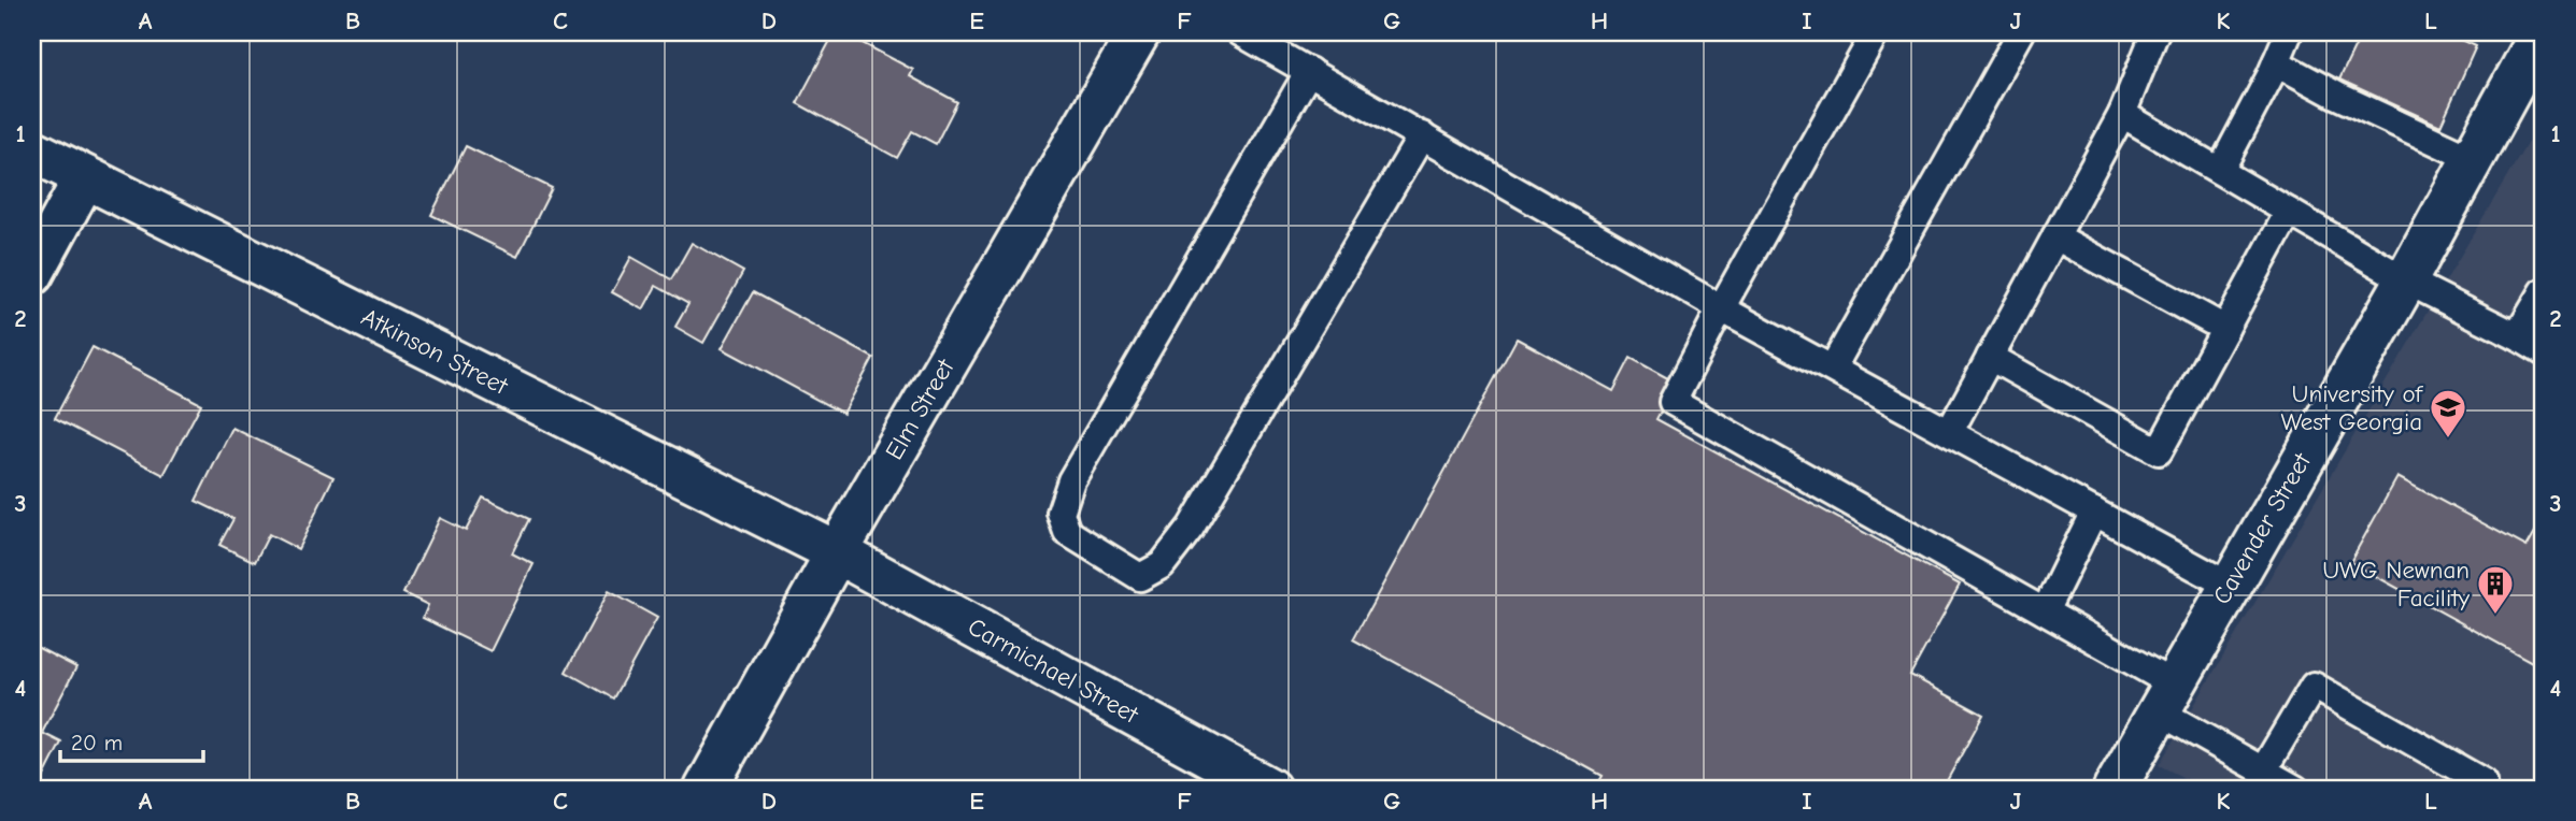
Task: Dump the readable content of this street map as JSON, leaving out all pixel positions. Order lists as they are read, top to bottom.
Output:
{
  "streets": {
    "street": [
      "Atkinson Street",
      "Elm Street",
      "Cavender Street",
      "Carmichael Street"
    ]
  },
  "crossings": [
    ["Atkinson Street", "Elm Street"],
    ["Atkinson Street", "Carmichael Street"],
    ["Elm Street", "Carmichael Street"]
  ],
  "places": {
    "school or university": ["University of West Georgia"],
    "building": ["UWG Newnan Facility"]
  },
  "scale_bar": "20 m",
  "grid": {
    "columns": [
      "A",
      "B",
      "C",
      "D",
      "E",
      "F",
      "G",
      "H",
      "I",
      "J",
      "K",
      "L"
    ],
    "rows": [
      "1",
      "2",
      "3",
      "4"
    ]
  }
}
